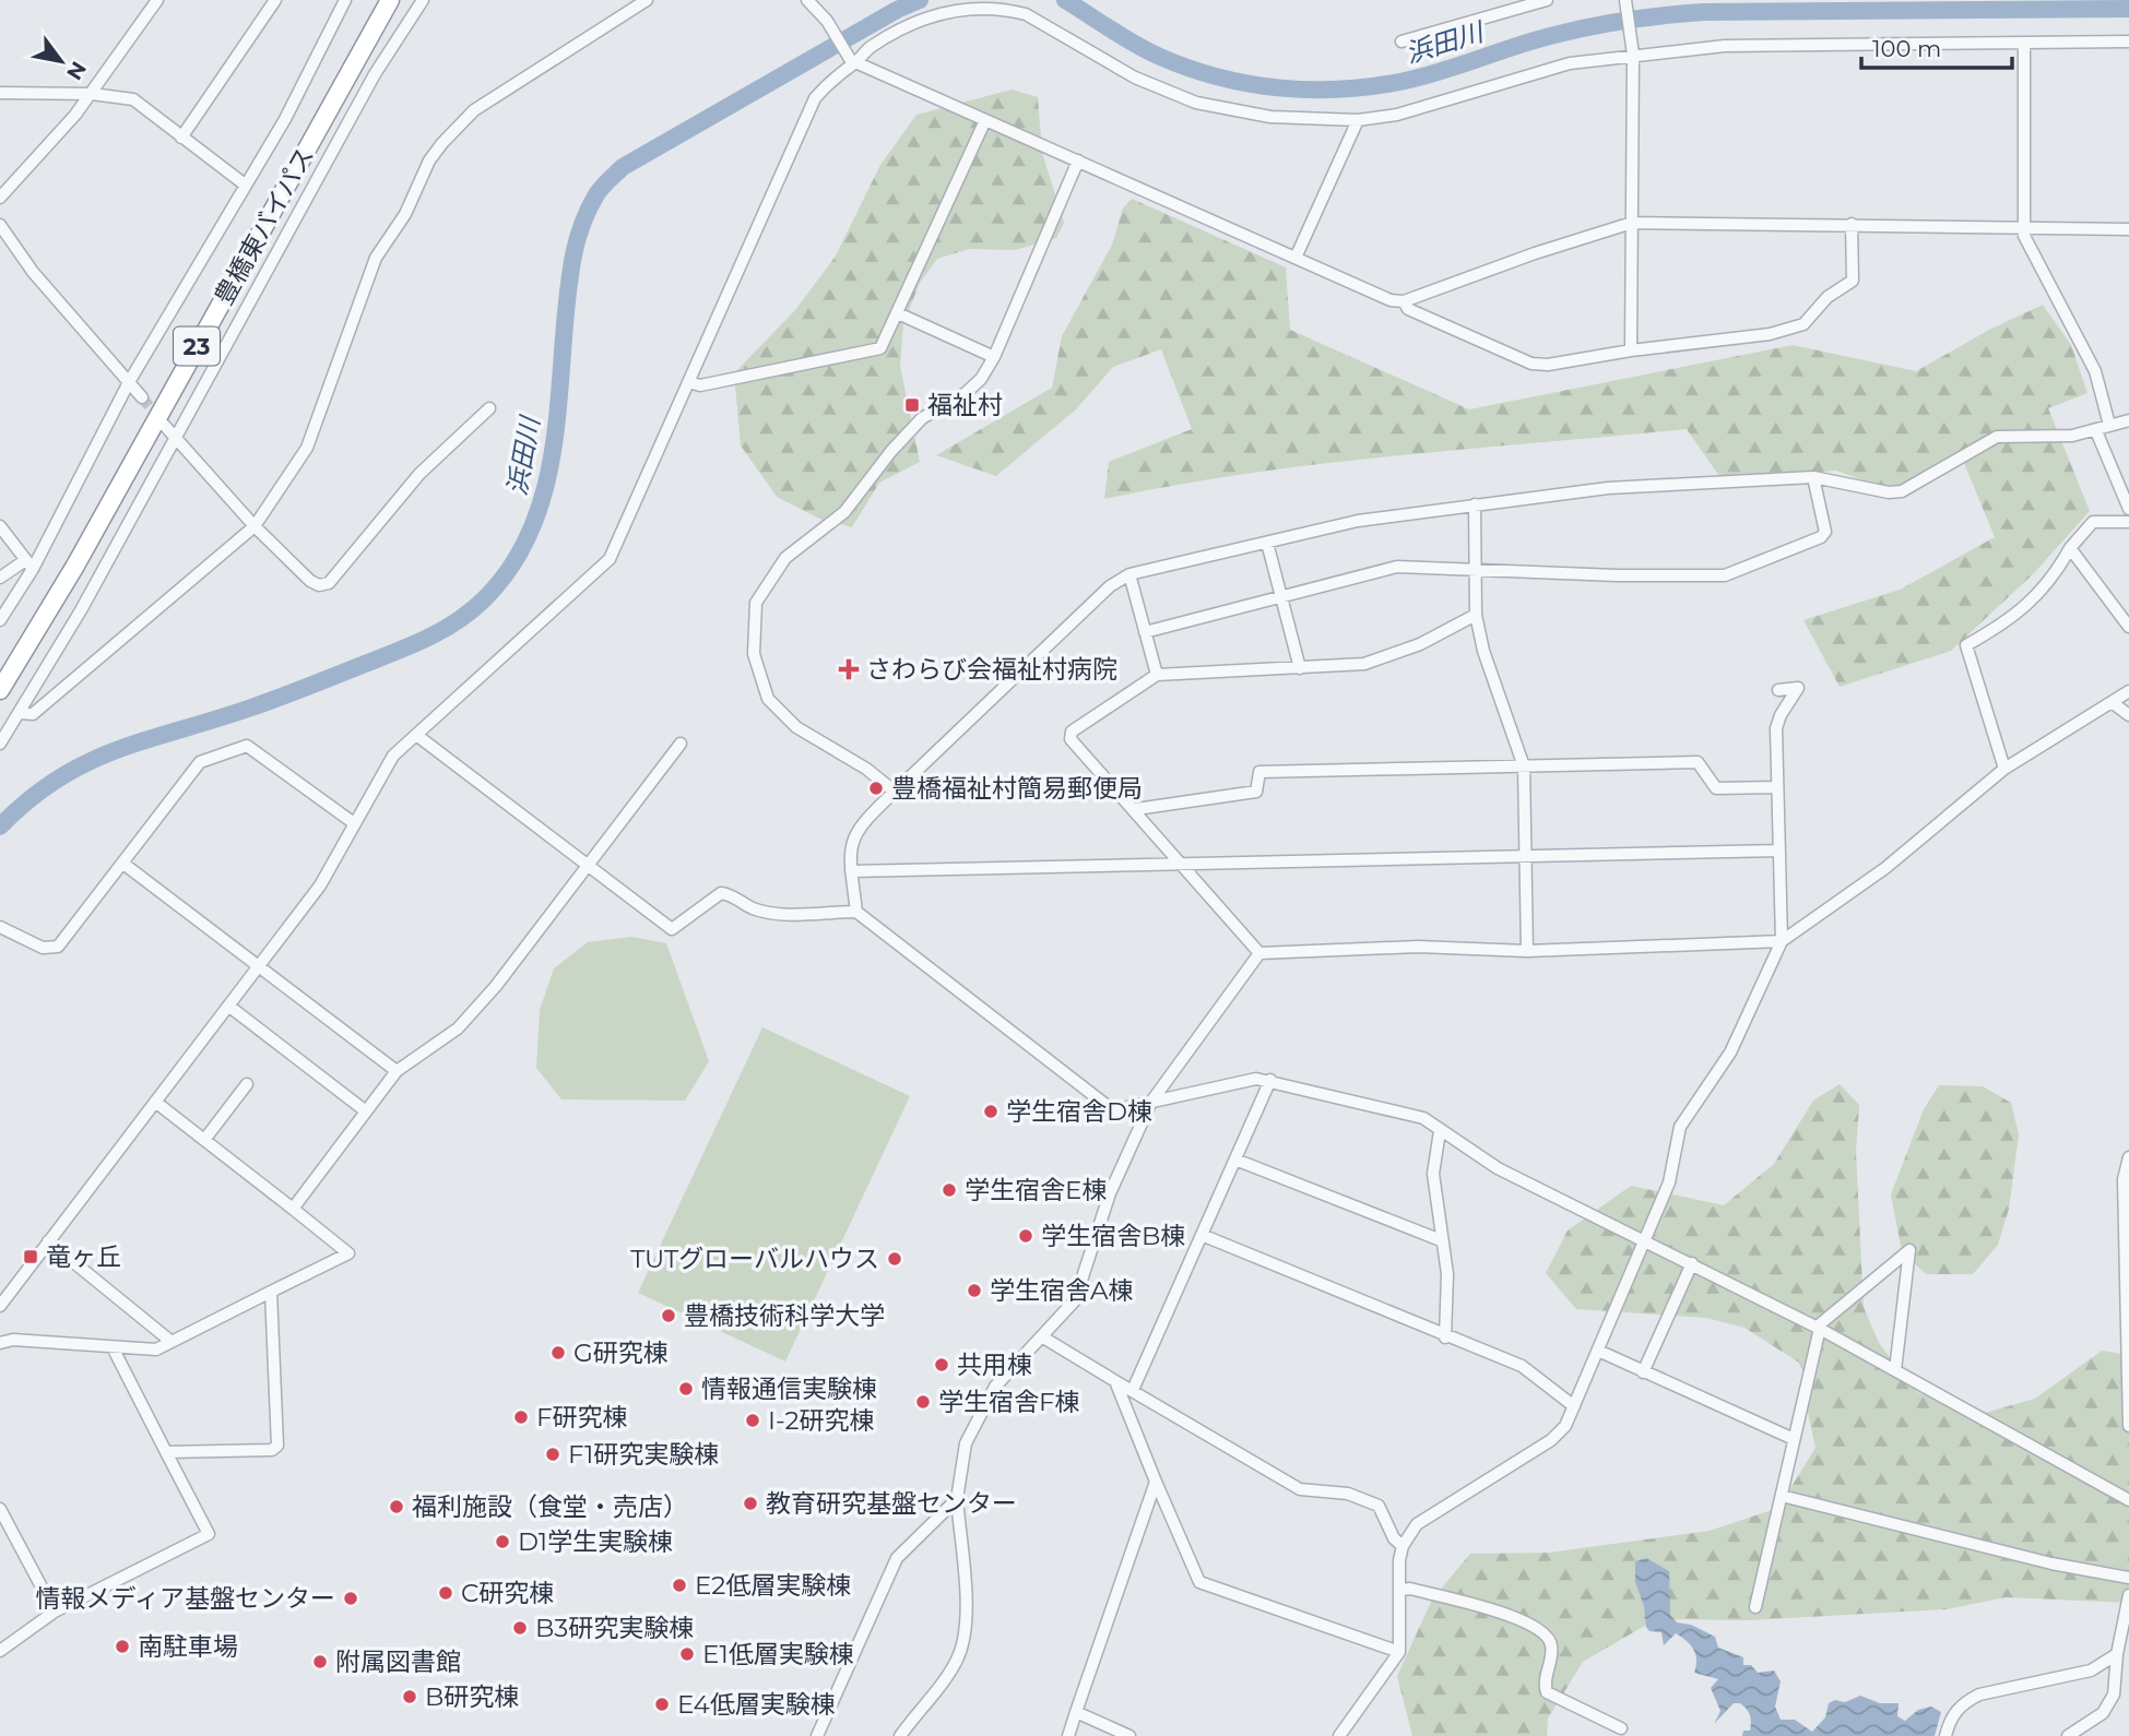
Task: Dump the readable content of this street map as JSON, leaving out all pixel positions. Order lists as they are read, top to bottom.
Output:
{
  "streets": {
    "highway": ["豊橋東バイパス", "23"]
  },
  "water": ["浜田川"],
  "places": {
    "transit": ["福祉村", "竜ヶ丘"],
    "health": ["さわらび会福祉村病院"],
    "other": [
      "豊橋福祉村簡易郵便局",
      "学生宿舎D棟",
      "学生宿舎E棟",
      "学生宿舎B棟",
      "TUTグローバルハウス",
      "学生宿舎A棟",
      "豊橋技術科学大学",
      "G研究棟",
      "共用棟",
      "情報通信実験棟",
      "学生宿舎F棟",
      "F研究棟",
      "I-2研究棟",
      "F1研究実験棟",
      "教育研究基盤センター",
      "福利施設（食堂・売店）",
      "D1学生実験棟",
      "E2低層実験棟",
      "C研究棟",
      "情報メディア基盤センター",
      "B3研究実験棟",
      "南駐車場",
      "E1低層実験棟",
      "附属図書館",
      "B研究棟",
      "E4低層実験棟"
    ]
  },
  "scale_bar": "100 m",
  "north": "bottom right"
}
